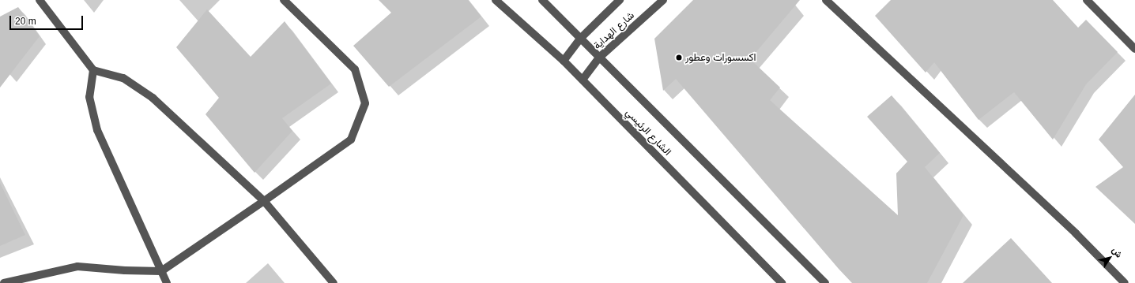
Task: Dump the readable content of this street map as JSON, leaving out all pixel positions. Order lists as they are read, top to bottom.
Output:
{
  "streets": {
    "street": ["شارع الهداية", "الشارع الرئيسي"]
  },
  "crossings": [
    ["شارع الهداية", "الشارع الرئيسي"]
  ],
  "places": ["اكسسورات وعطور"],
  "scale_bar": "20 m",
  "north": "top right"
}
